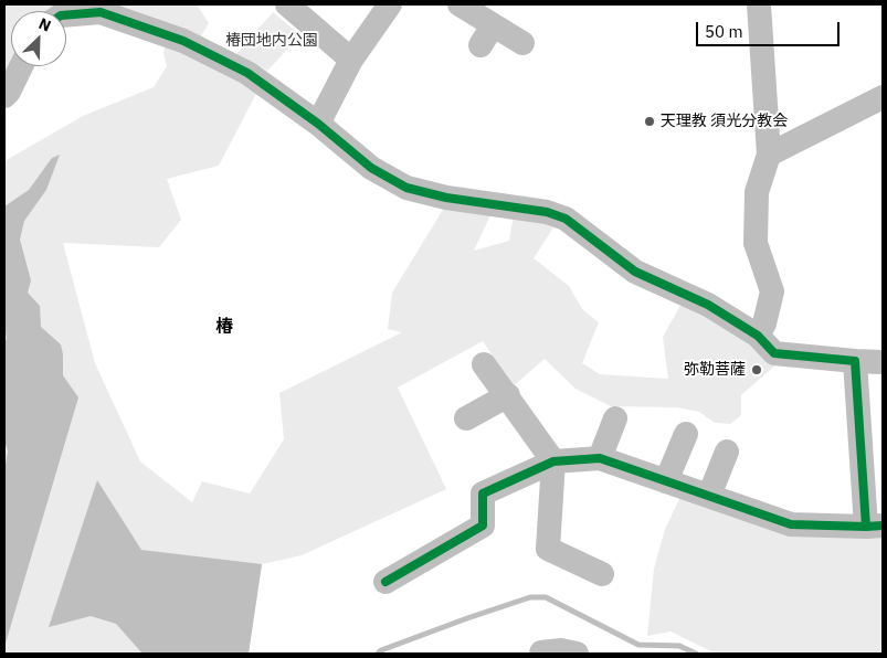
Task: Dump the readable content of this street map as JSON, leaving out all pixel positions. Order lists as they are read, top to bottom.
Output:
{
  "districts": ["椿"],
  "parks": ["椿団地内公園"],
  "places": ["天理教 須光分教会", "弥勒菩薩"],
  "scale_bar": "50 m",
  "north": "top right"
}
